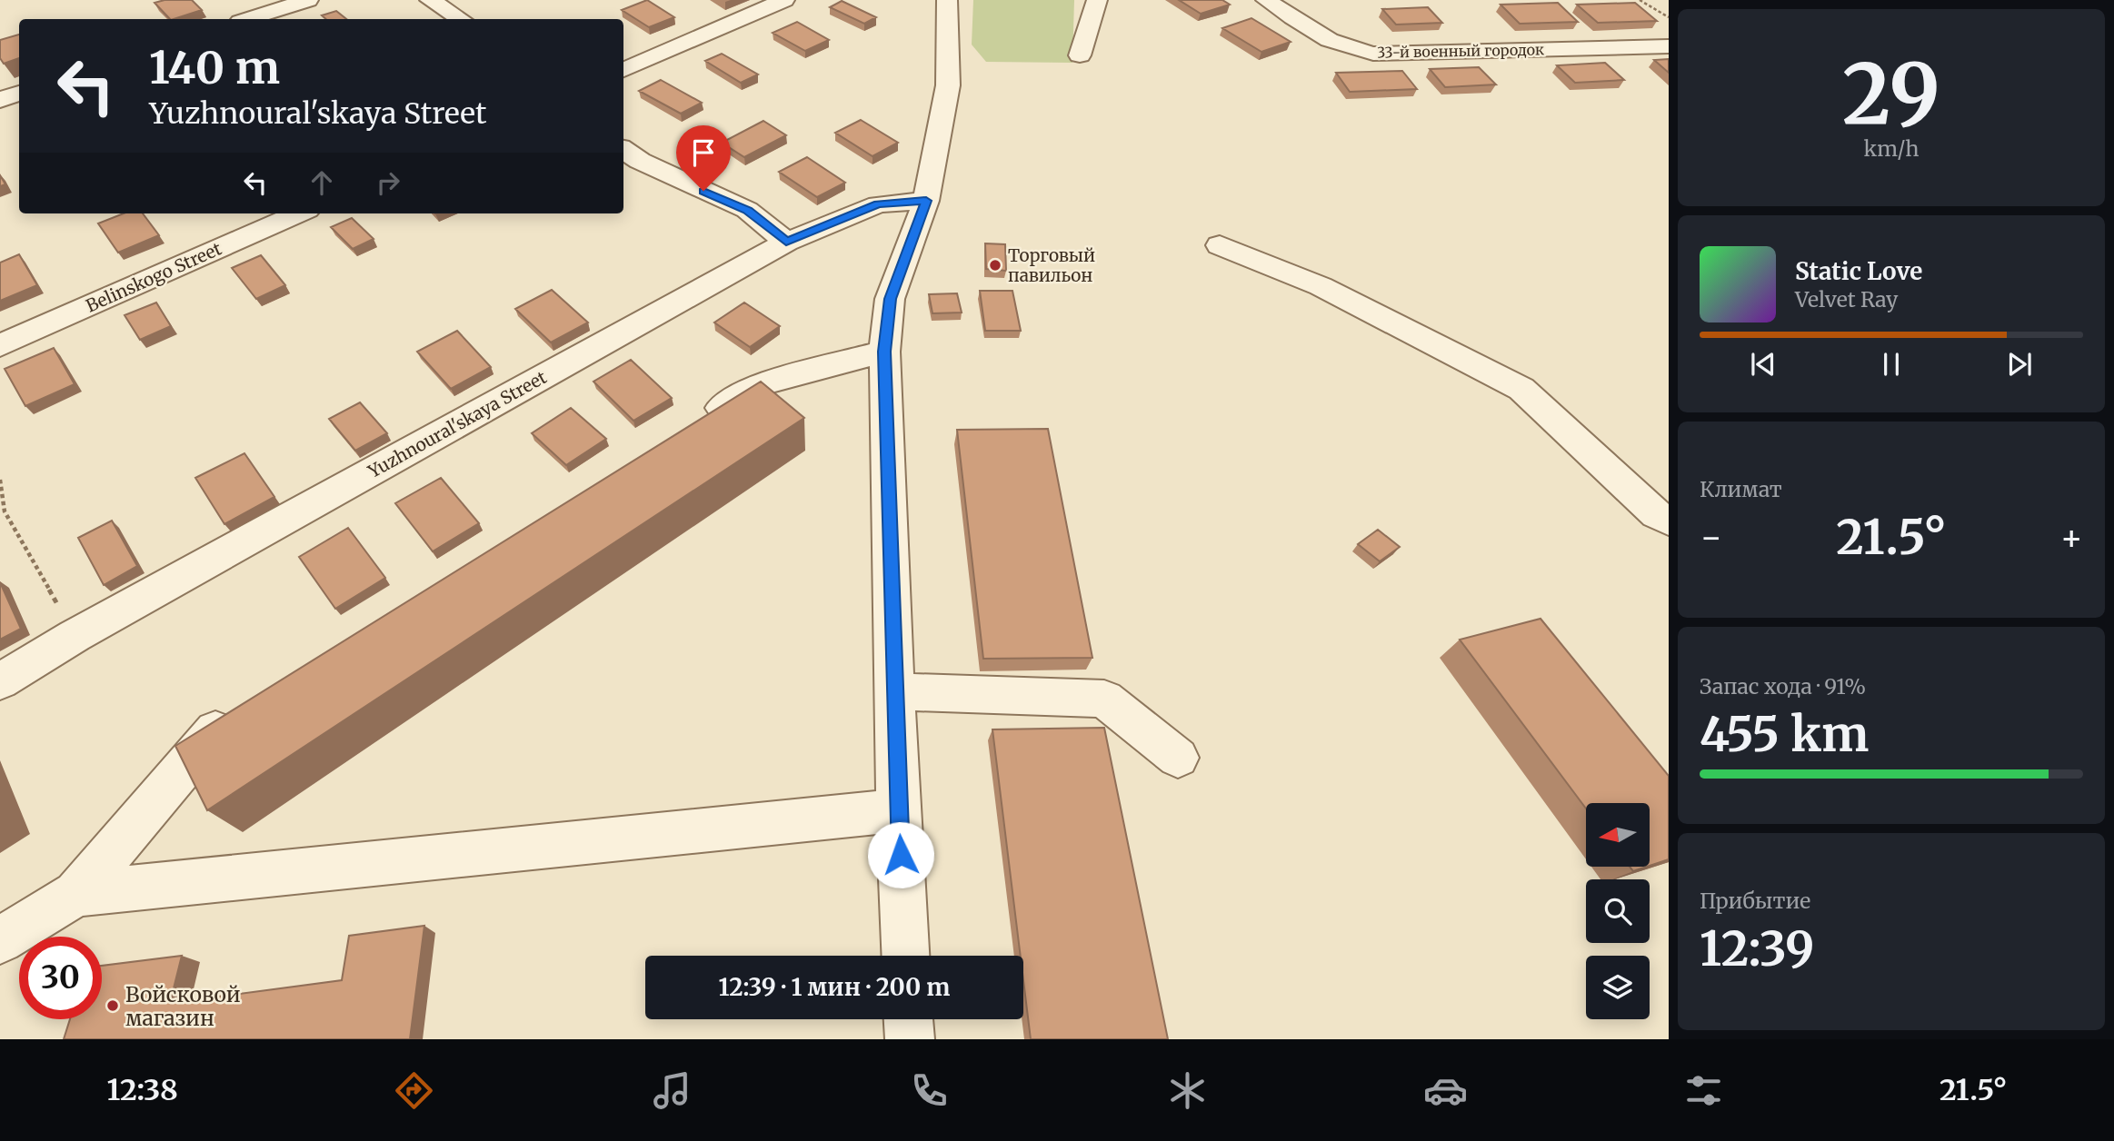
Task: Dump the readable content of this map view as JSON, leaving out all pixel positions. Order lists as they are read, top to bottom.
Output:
{
  "streets": {
    "street": ["33-й военный городок", "Belinskogo Street", "Yuzhnoural'skaya Street"]
  },
  "places": ["Торговый павильон", "Войсковой магазин"],
  "north": "left",
  "page": {
    "tile": [
      ["29", "km/h"],
      "Климат",
      ["Запас хода · 91%", "455 km"],
      ["Прибытие", "12:39"]
    ],
    "turn": ["140 m", "Yuzhnoural'skaya Street"],
    "song": ["Static Love", "Velvet Ray"],
    "heat": ["−", "21.5°", "+"],
    "limit": "30",
    "trip": "12:39 · 1 мин · 200 m",
    "tabs": ["12:38", "21.5°"]
  }
}
